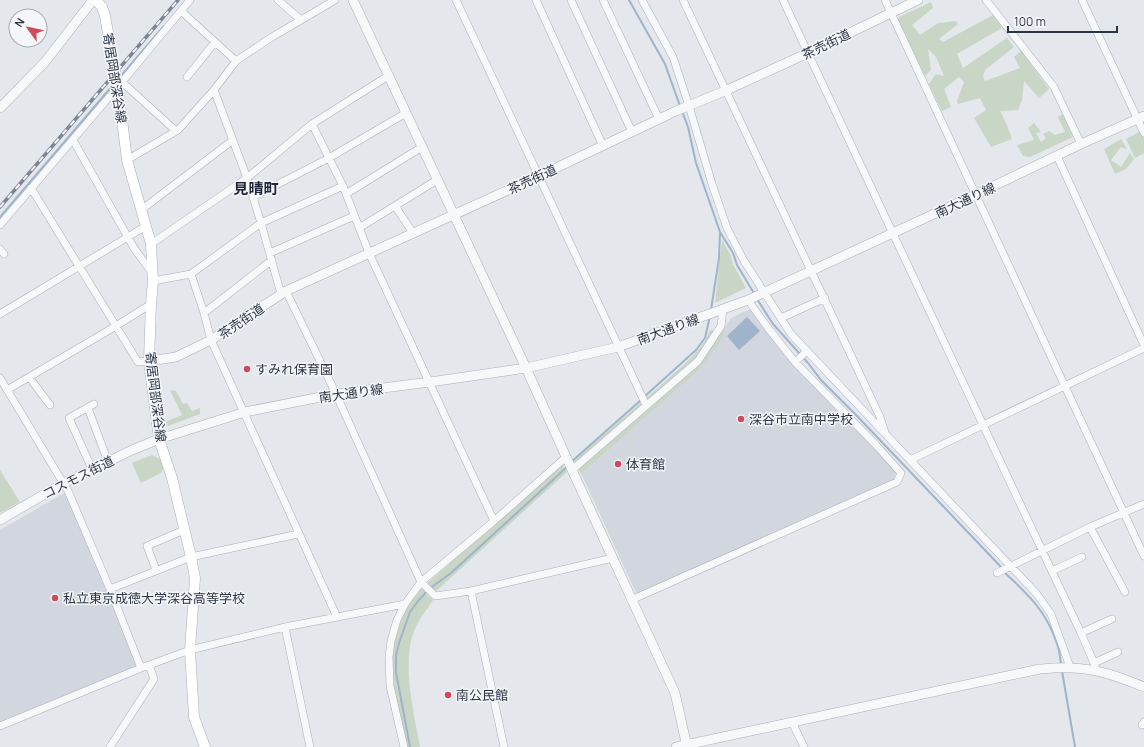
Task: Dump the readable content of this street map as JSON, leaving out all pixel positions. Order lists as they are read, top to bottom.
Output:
{
  "streets": {
    "main road": ["寄居岡部深谷線"],
    "street": ["茶売街道", "南大通り線", "コスモス街道"]
  },
  "crossings": [
    ["茶売街道", "寄居岡部深谷線"],
    ["寄居岡部深谷線", "南大通り線"],
    ["寄居岡部深谷線", "コスモス街道"],
    ["南大通り線", "コスモス街道"]
  ],
  "districts": ["見晴町"],
  "places": [
    "すみれ保育園",
    "深谷市立南中学校",
    "体育館",
    "私立東京成徳大学深谷高等学校",
    "南公民館"
  ],
  "scale_bar": "100 m",
  "north": "top left"
}
